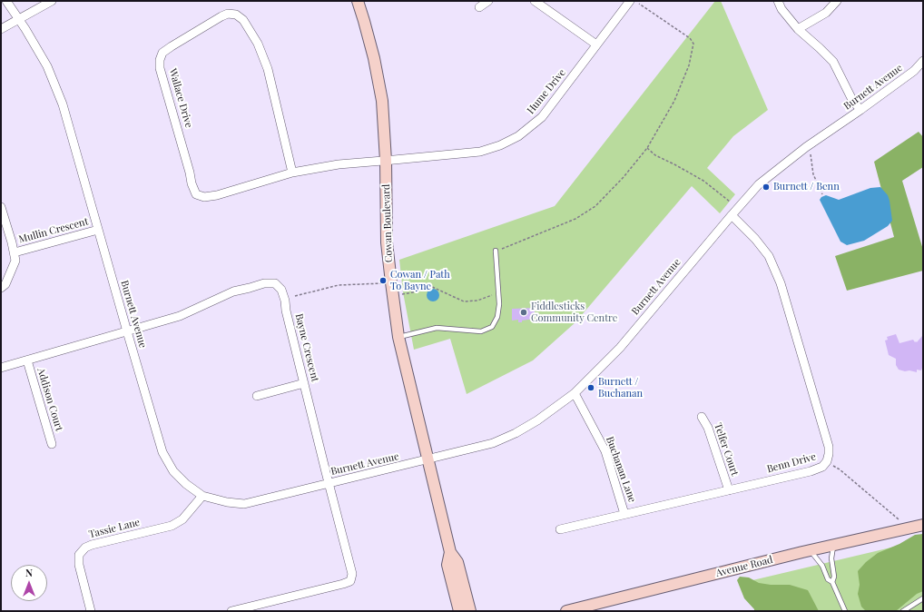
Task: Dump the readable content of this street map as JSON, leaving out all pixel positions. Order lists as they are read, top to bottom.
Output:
{
  "streets": {
    "street": [
      "Burnett Avenue",
      "Hume Drive",
      "Wallace Drive",
      "Cowan Boulevard",
      "Mullin Crescent",
      "Bayne Crescent",
      "Addison Court",
      "Telfer Court",
      "Benn Drive",
      "Buchanan Lane",
      "Tassie Lane",
      "Avenue Road"
    ]
  },
  "crossings": [
    ["Burnett Avenue", "Cowan Boulevard"],
    ["Burnett Avenue", "Mullin Crescent"],
    ["Burnett Avenue", "Bayne Crescent"],
    ["Burnett Avenue", "Benn Drive"],
    ["Burnett Avenue", "Buchanan Lane"],
    ["Burnett Avenue", "Tassie Lane"],
    ["Hume Drive", "Wallace Drive"],
    ["Hume Drive", "Cowan Boulevard"],
    ["Wallace Drive", "Cowan Boulevard"],
    ["Bayne Crescent", "Addison Court"],
    ["Telfer Court", "Benn Drive"],
    ["Benn Drive", "Buchanan Lane"]
  ],
  "places": [
    "Burnett / Benn",
    "Cowan / Path To Bayne",
    "Fiddlesticks Community Centre",
    "Burnett / Buchanan"
  ],
  "north": "top"
}
